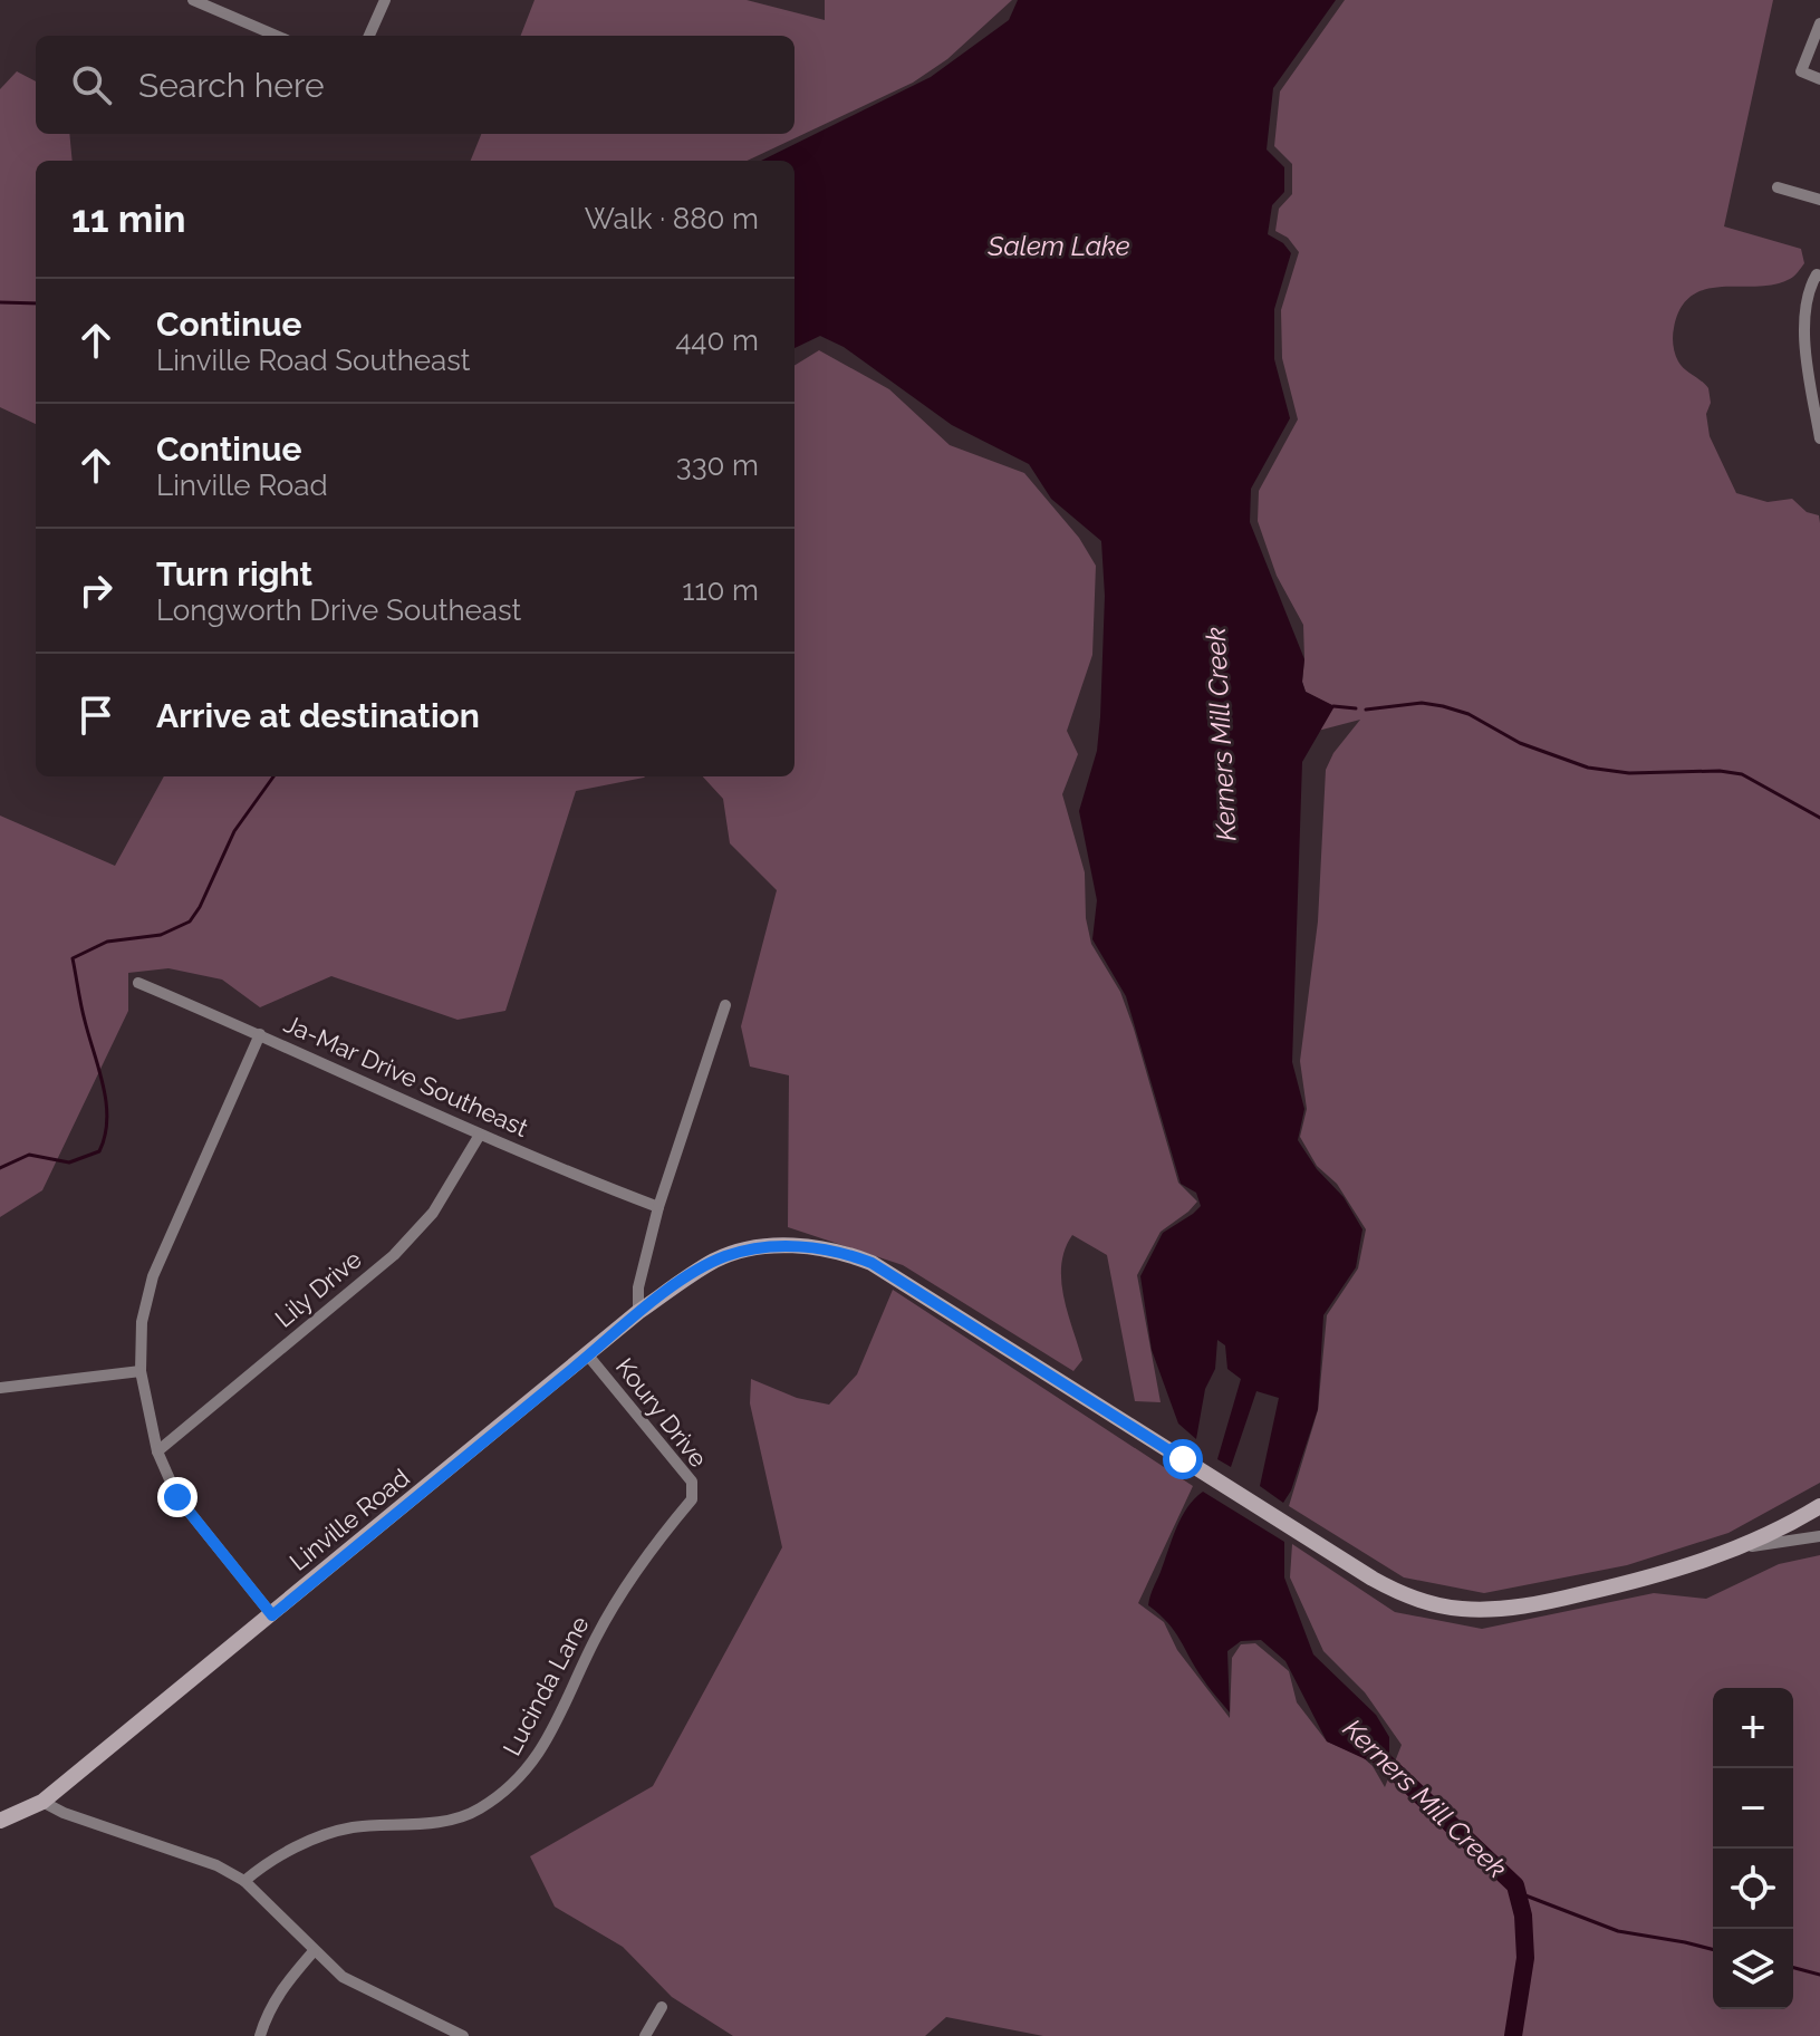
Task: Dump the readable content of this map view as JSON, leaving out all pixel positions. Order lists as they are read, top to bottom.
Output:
{
  "streets": {
    "main road": ["Linville Road"],
    "street": [
      "Ja-Mar Drive Southeast",
      "Lily Drive",
      "Koury Drive",
      "Lucinda Lane"
    ]
  },
  "crossings": [
    ["Ja-Mar Drive Southeast", "Lily Drive"],
    ["Koury Drive", "Linville Road"],
    ["Koury Drive", "Lucinda Lane"]
  ],
  "water": ["Salem Lake", "Kerners Mill Creek"],
  "page": {
    "search": "Search here",
    "heading": ["11 min", "Walk · 880 m"],
    "list": [
      ["Continue", "Linville Road Southeast", "440 m"],
      ["Continue", "Linville Road", "330 m"],
      ["Turn right", "Longworth Drive Southeast", "110 m"],
      "Arrive at destination"
    ],
    "map_buttons": ["+", "−"]
  }
}
